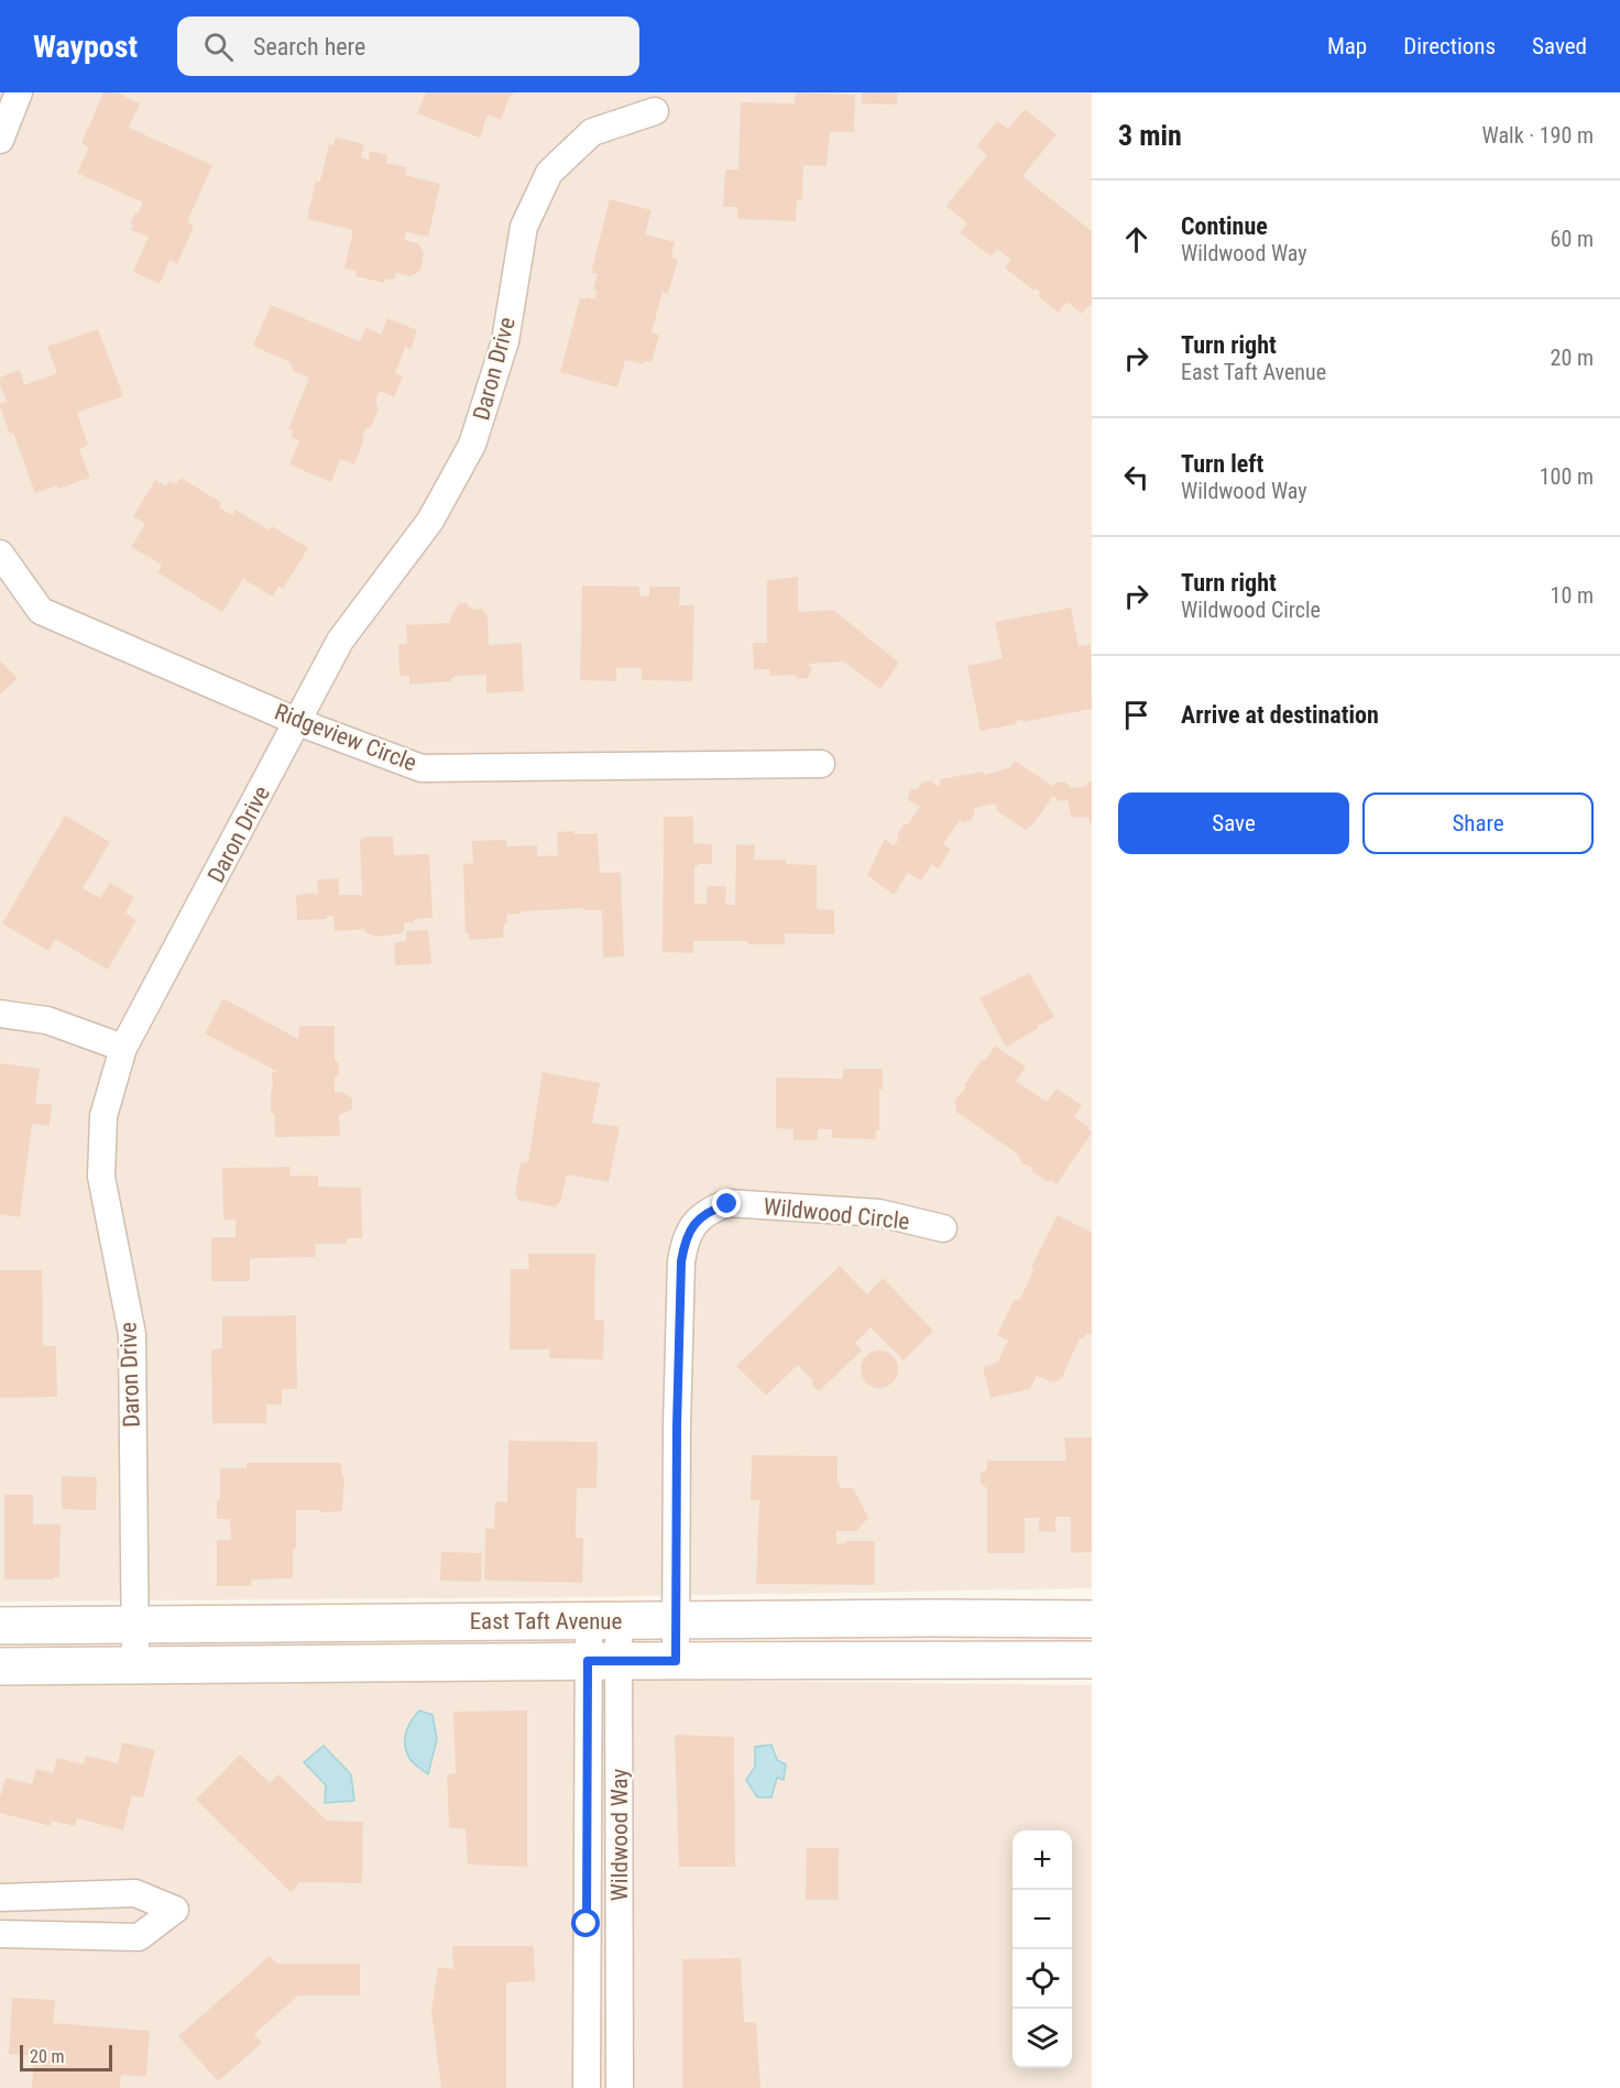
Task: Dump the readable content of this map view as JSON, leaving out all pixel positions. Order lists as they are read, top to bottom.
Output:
{
  "streets": {
    "street": [
      "Daron Drive",
      "Ridgeview Circle",
      "Wildwood Circle",
      "East Taft Avenue",
      "Wildwood Way"
    ]
  },
  "crossings": [
    ["Daron Drive", "Ridgeview Circle"],
    ["Daron Drive", "East Taft Avenue"],
    ["Wildwood Circle", "East Taft Avenue"],
    ["East Taft Avenue", "Wildwood Way"]
  ],
  "scale_bar": "20 m",
  "page": {
    "header": "Waypost",
    "search": "Search here",
    "nav": ["Map", "Directions", "Saved"],
    "heading": ["3 min", "Walk · 190 m"],
    "list": [
      ["Continue", "Wildwood Way", "60 m"],
      ["Turn right", "East Taft Avenue", "20 m"],
      ["Turn left", "Wildwood Way", "100 m"],
      ["Turn right", "Wildwood Circle", "10 m"],
      "Arrive at destination"
    ],
    "buttons": ["Save", "Share"],
    "map_buttons": ["+", "−"],
    "scale": "20 m"
  }
}
